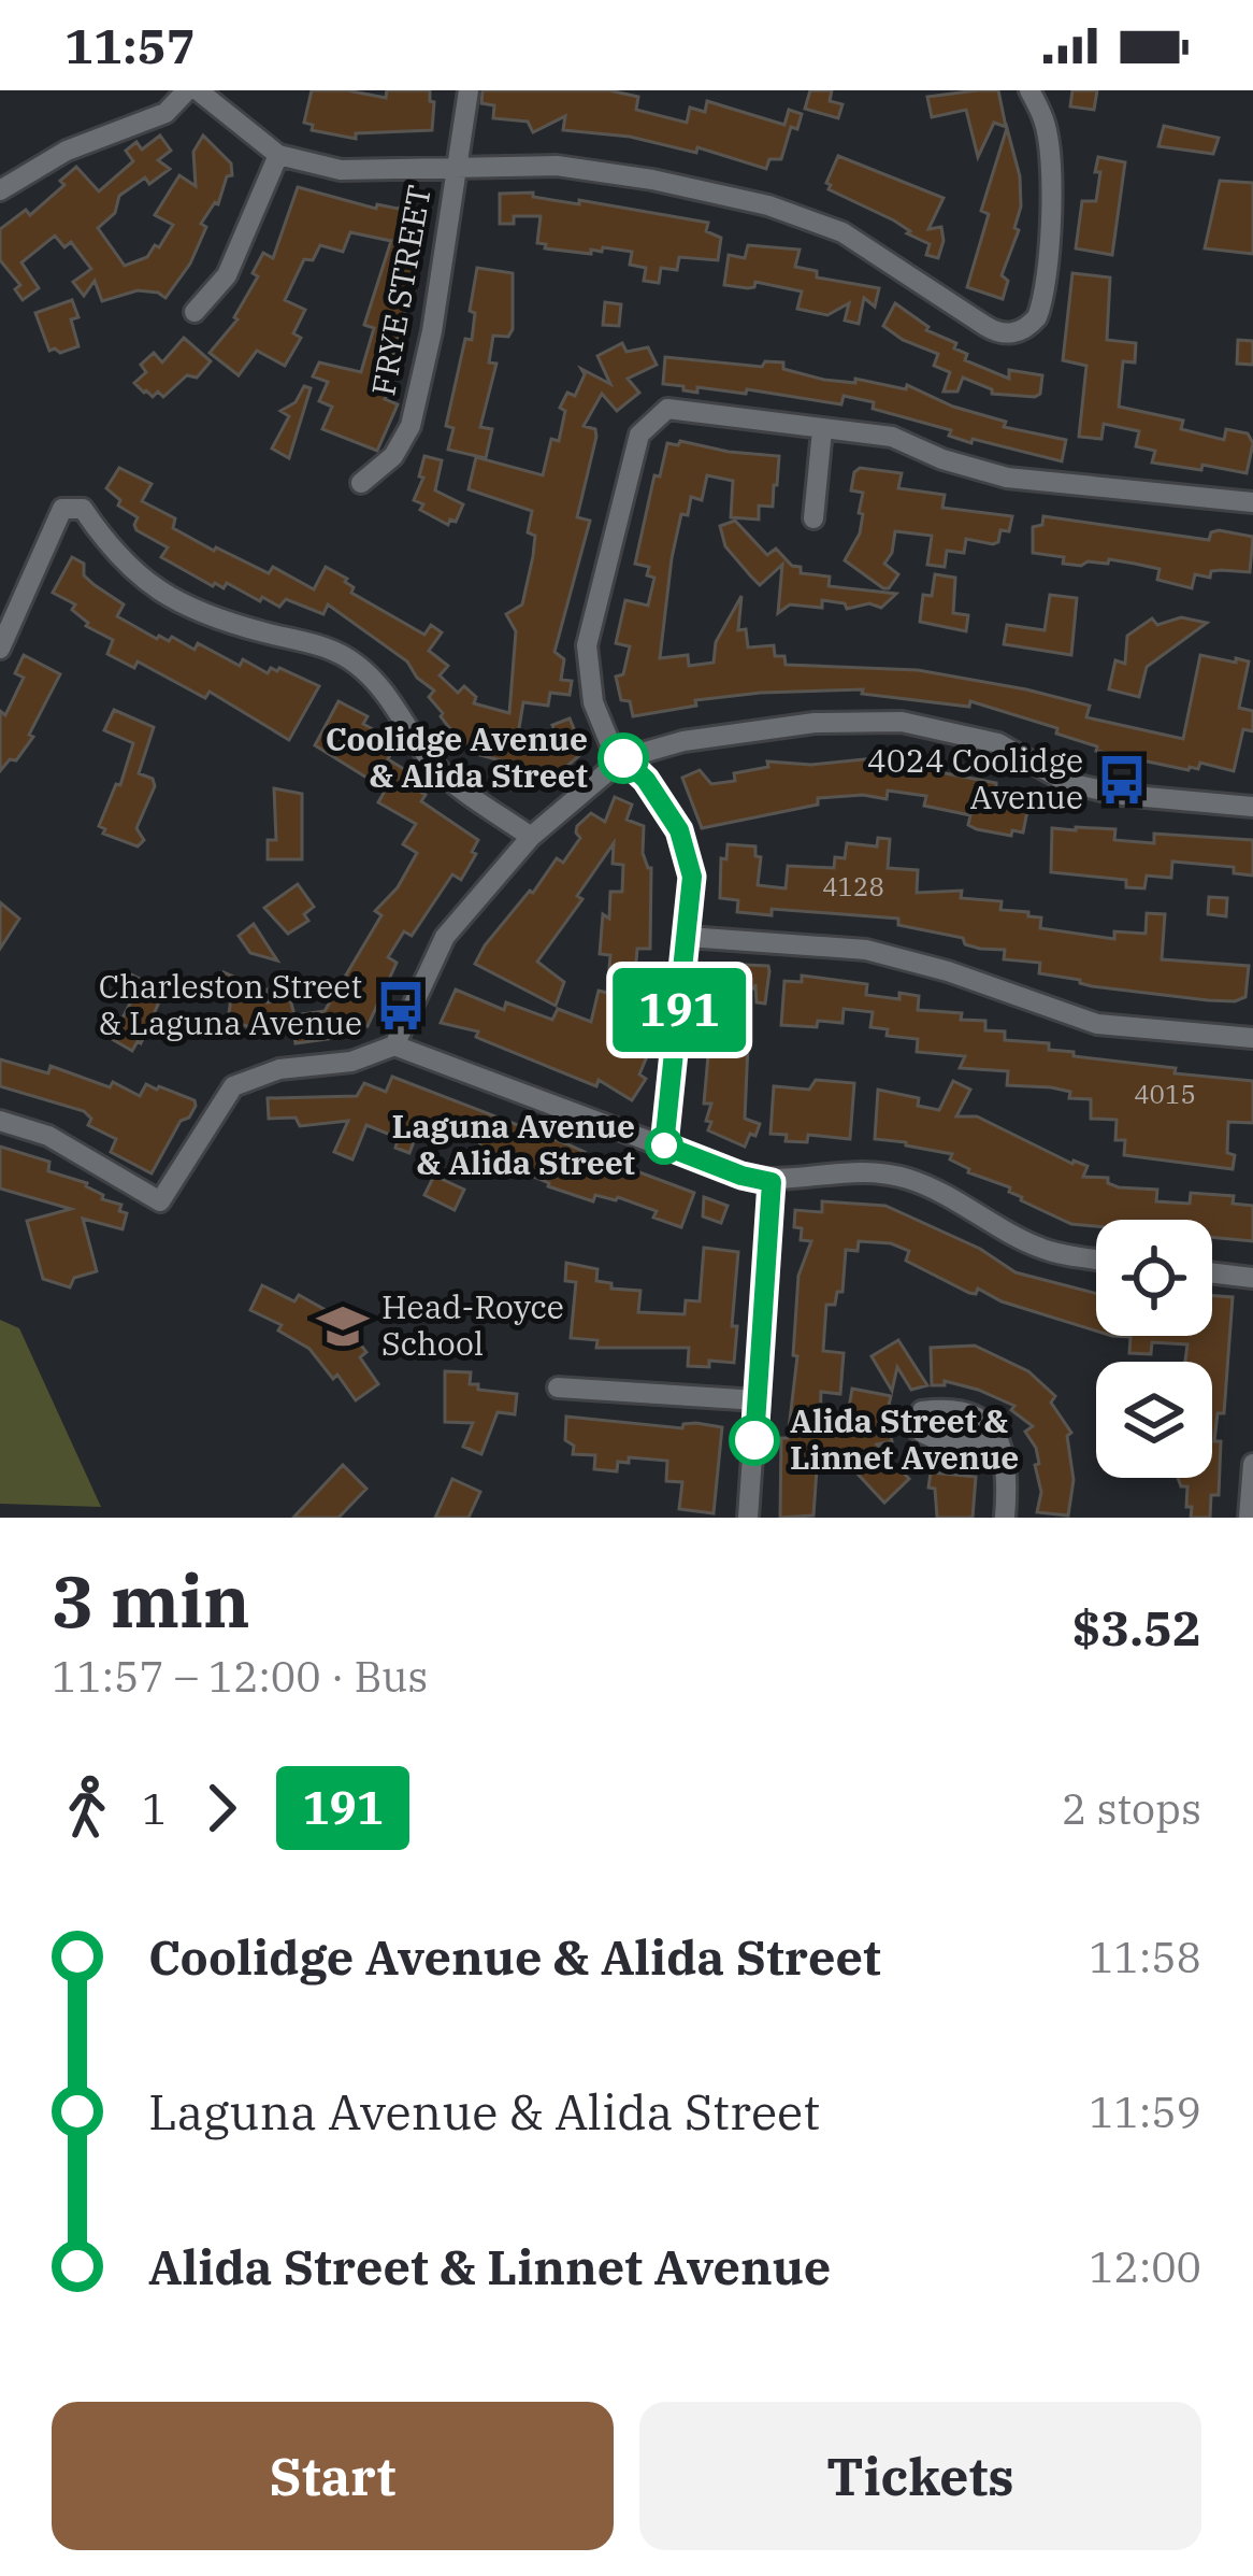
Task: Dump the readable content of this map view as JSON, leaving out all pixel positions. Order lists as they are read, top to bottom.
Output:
{
  "streets": {
    "street": ["FRYE STREET"]
  },
  "places": {
    "other": ["Coolidge Avenue & Alida Street", "Laguna Avenue & Alida Street", "Alida Street & Linnet Avenue"],
    "bus stop": ["4024 Coolidge Avenue", "Charleston Street & Laguna Avenue"],
    "school or university": ["Head-Royce School"]
  },
  "lines": ["bus line 191"],
  "house_numbers": ["4128", "4015"],
  "page": {
    "status": "11:57",
    "on_map": "191",
    "heading": ["3 min", "11:57 – 12:00 · Bus", "$3.52"],
    "legs": ["1", "191", "2 stops"],
    "list": [
      {
        "name": "Coolidge Avenue & Alida Street",
        "value": "11:58"
      },
      {
        "name": "Laguna Avenue & Alida Street",
        "value": "11:59"
      },
      {
        "name": "Alida Street & Linnet Avenue",
        "value": "12:00"
      }
    ],
    "buttons": ["Start", "Tickets"]
  }
}
